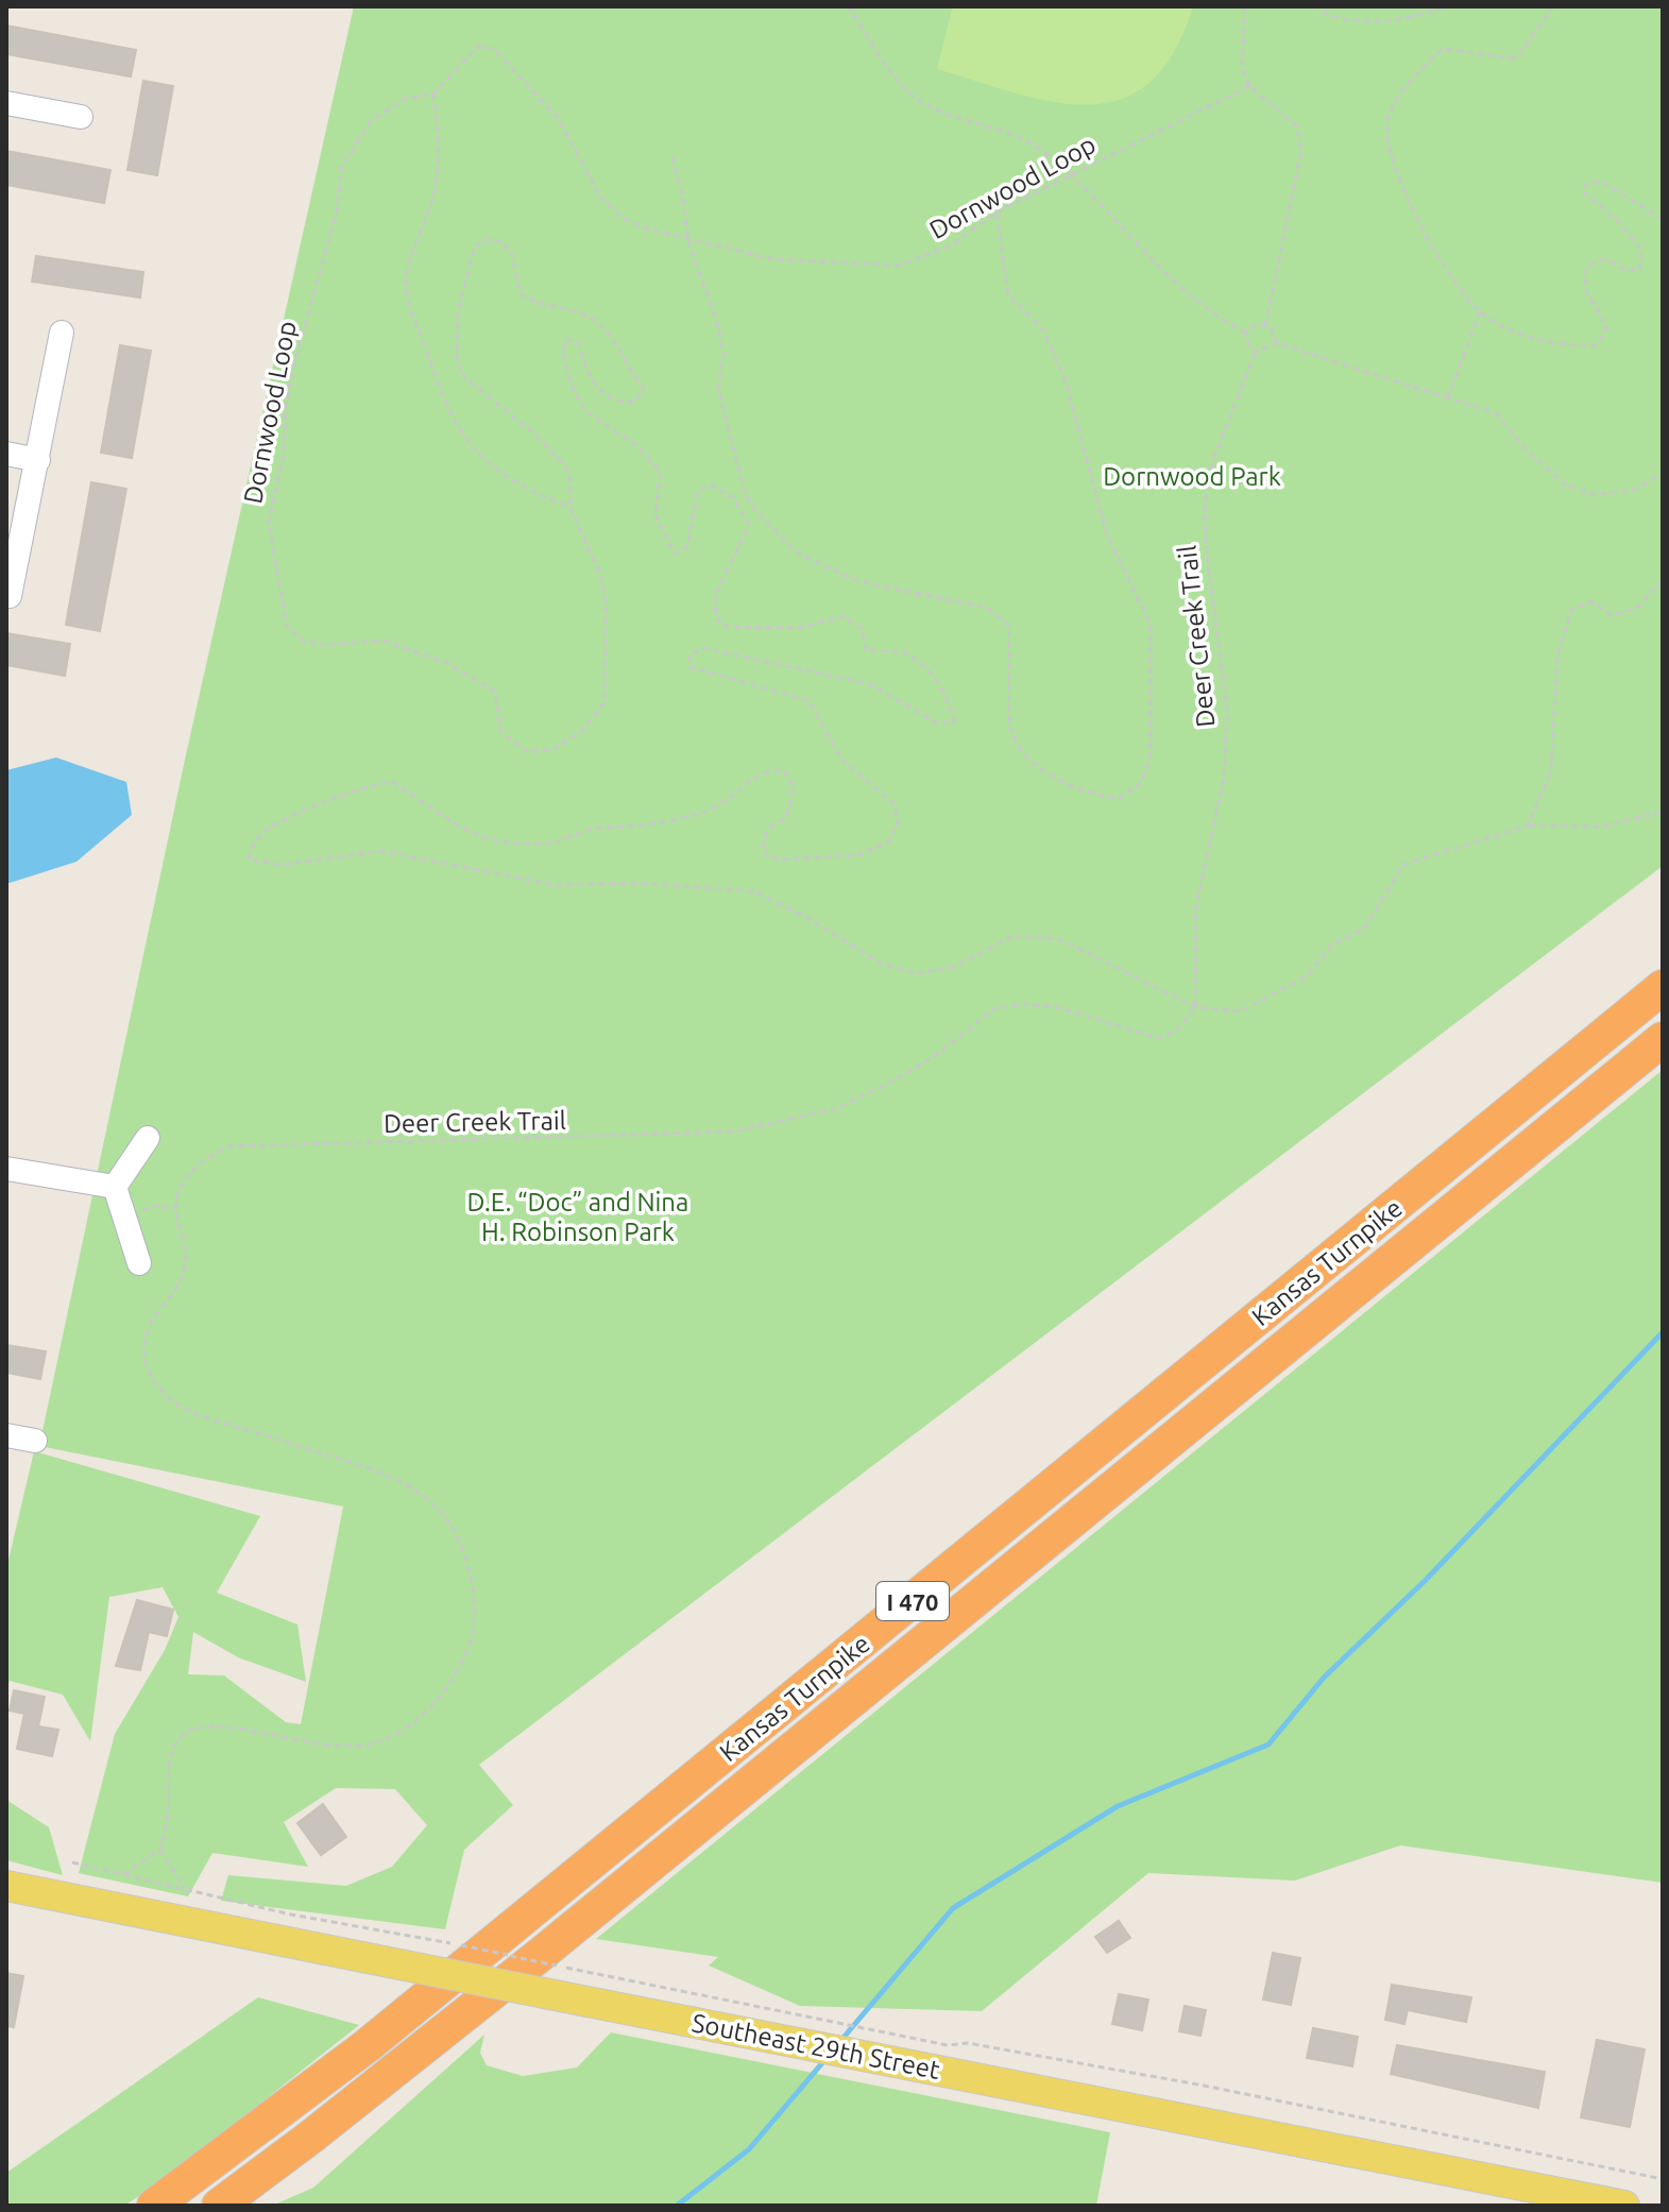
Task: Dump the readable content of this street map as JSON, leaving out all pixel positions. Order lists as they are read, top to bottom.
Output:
{
  "streets": {
    "highway": ["Kansas Turnpike", "I 470"],
    "main road": ["Southeast 29th Street"],
    "path": ["Dornwood Loop", "Deer Creek Trail"]
  },
  "crossings": [
    ["Dornwood Loop", "Deer Creek Trail"]
  ],
  "parks": ["Dornwood Park", "D.E. “Doc” and Nina H. Robinson Park"]
}
